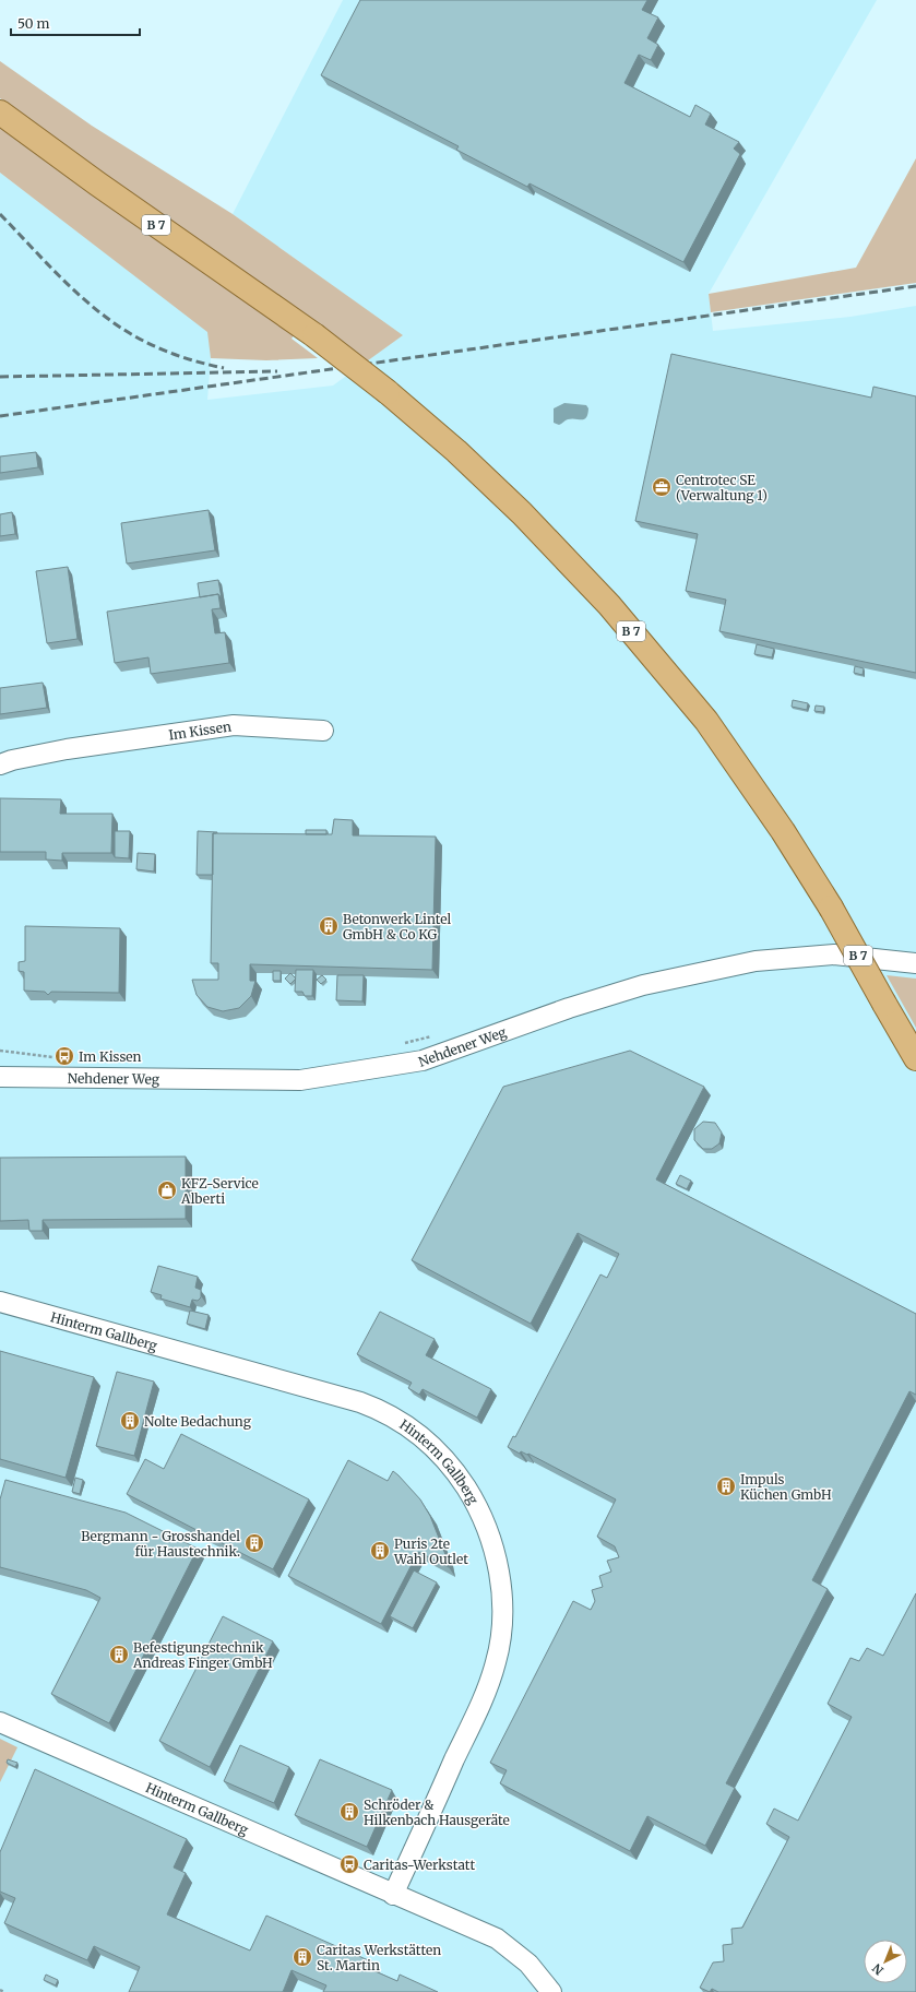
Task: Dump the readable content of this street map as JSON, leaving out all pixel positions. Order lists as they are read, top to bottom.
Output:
{
  "streets": {
    "main road": ["B 7"],
    "street": ["Im Kissen", "Nehdener Weg", "Hinterm Gallberg"]
  },
  "places": {
    "office": ["Centrotec SE (Verwaltung 1)"],
    "building": [
      "Betonwerk Lintel GmbH & Co KG",
      "Nolte Bedachung",
      "Impuls Küchen GmbH",
      "Bergmann - Grosshandel für Haustechnik.",
      "Puris 2te Wahl Outlet",
      "Befestigungstechnik Andreas Finger GmbH",
      "Schröder & Hilkenbach Hausgeräte",
      "Caritas Werkstätten St. Martin"
    ],
    "bus stop": ["Im Kissen", "Caritas-Werkstatt"],
    "shop": ["KFZ-Service Alberti"]
  },
  "scale_bar": "50 m",
  "north": "bottom left"
}
